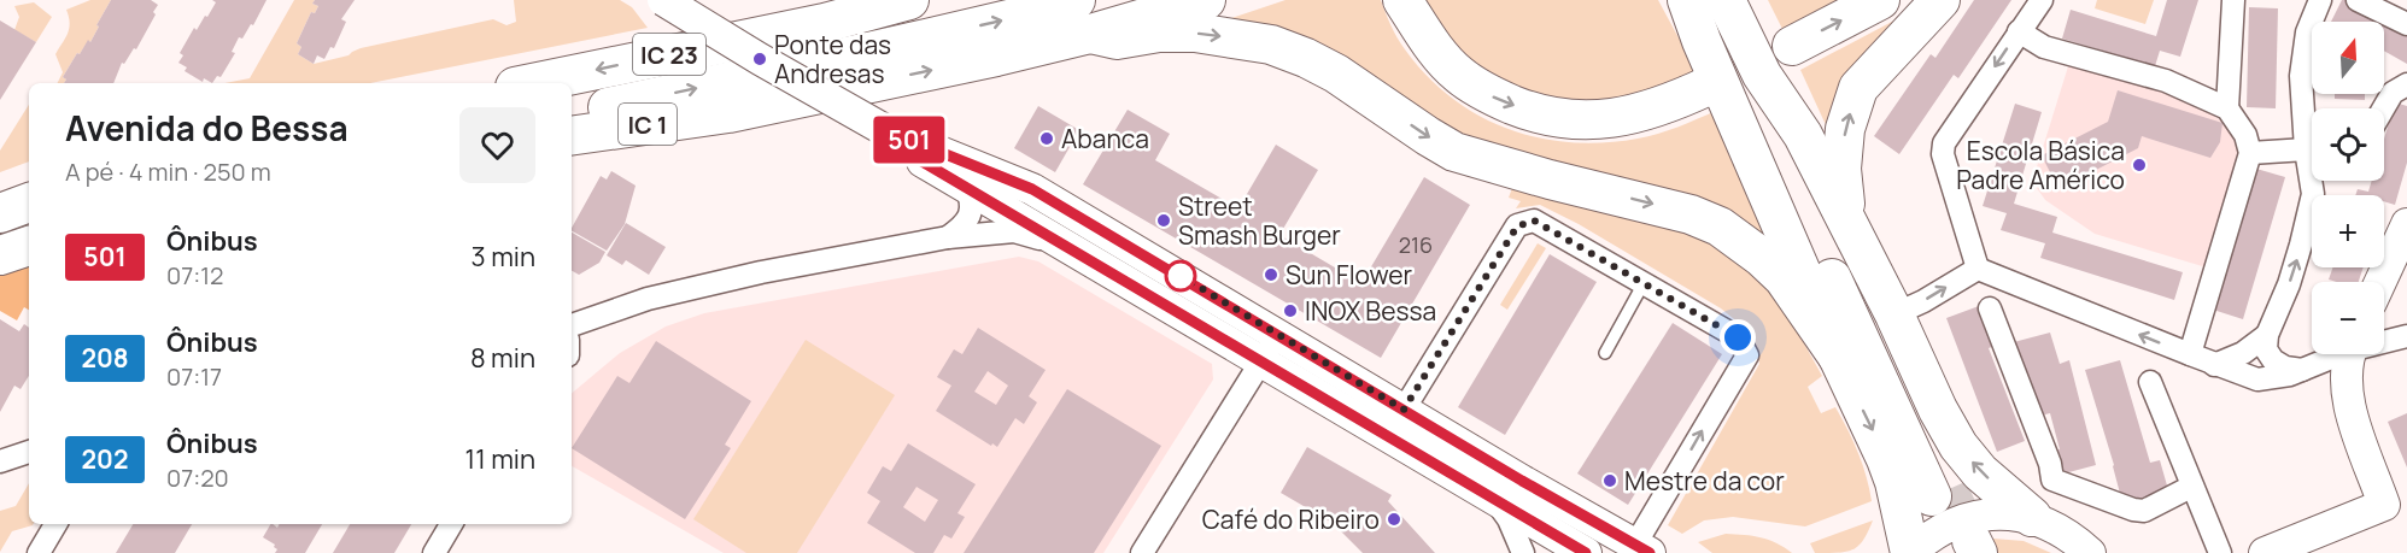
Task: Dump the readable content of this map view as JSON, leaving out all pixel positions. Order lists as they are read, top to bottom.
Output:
{
  "streets": {
    "highway": ["IC 23", "IC 1"]
  },
  "crossings": [
    ["IC 23", "IC 1"]
  ],
  "places": [
    "Ponte das Andresas",
    "Abanca",
    "Escola Básica Padre Américo",
    "Street Smash Burger",
    "Sun Flower",
    "INOX Bessa",
    "Mestre da cor",
    "Café do Ribeiro"
  ],
  "lines": ["bus line 501"],
  "house_numbers": ["216"],
  "north": "top",
  "page": {
    "on_map": "501",
    "map_buttons": ["+", "−"],
    "heading": ["Avenida do Bessa", "A pé · 4 min · 250 m"],
    "list": [
      {
        "mark": "501",
        "name": "Ônibus",
        "note": "07:12",
        "value": "3 min"
      },
      {
        "mark": "208",
        "name": "Ônibus",
        "note": "07:17",
        "value": "8 min"
      },
      {
        "mark": "202",
        "name": "Ônibus",
        "note": "07:20",
        "value": "11 min"
      }
    ]
  }
}
